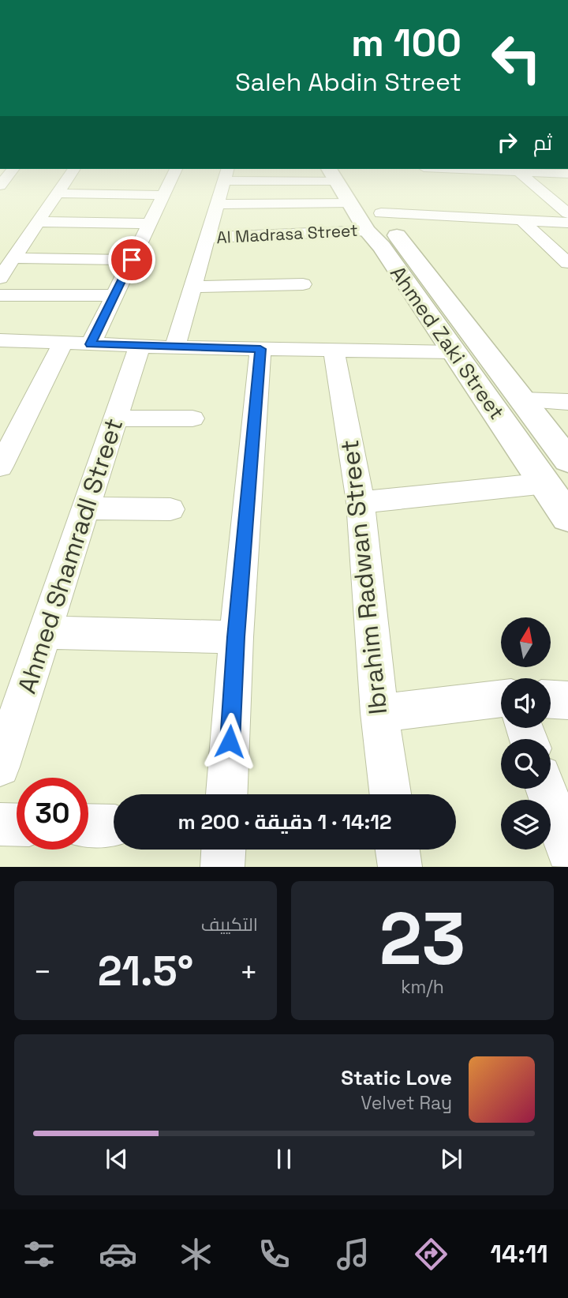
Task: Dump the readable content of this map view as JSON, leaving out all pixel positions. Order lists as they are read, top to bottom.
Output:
{
  "streets": {
    "street": [
      "Al Madrasa Street",
      "Ahmed Zaki Street",
      "Ahmed Shamradl Street",
      "Ibrahim Radwan Street"
    ]
  },
  "crossings": [
    ["Al Madrasa Street", "Ahmed Zaki Street"]
  ],
  "north": "top",
  "page": {
    "turn": ["100 m", "Saleh Abdin Street"],
    "then": "ثم",
    "limit": "30",
    "trip": "14:12 · 1 دقيقة · 200 m",
    "tile": [
      ["23", "km/h"],
      "التكييف"
    ],
    "heat": ["−", "21.5°", "+"],
    "song": ["Static Love", "Velvet Ray"],
    "tabs": "14:11"
  }
}
